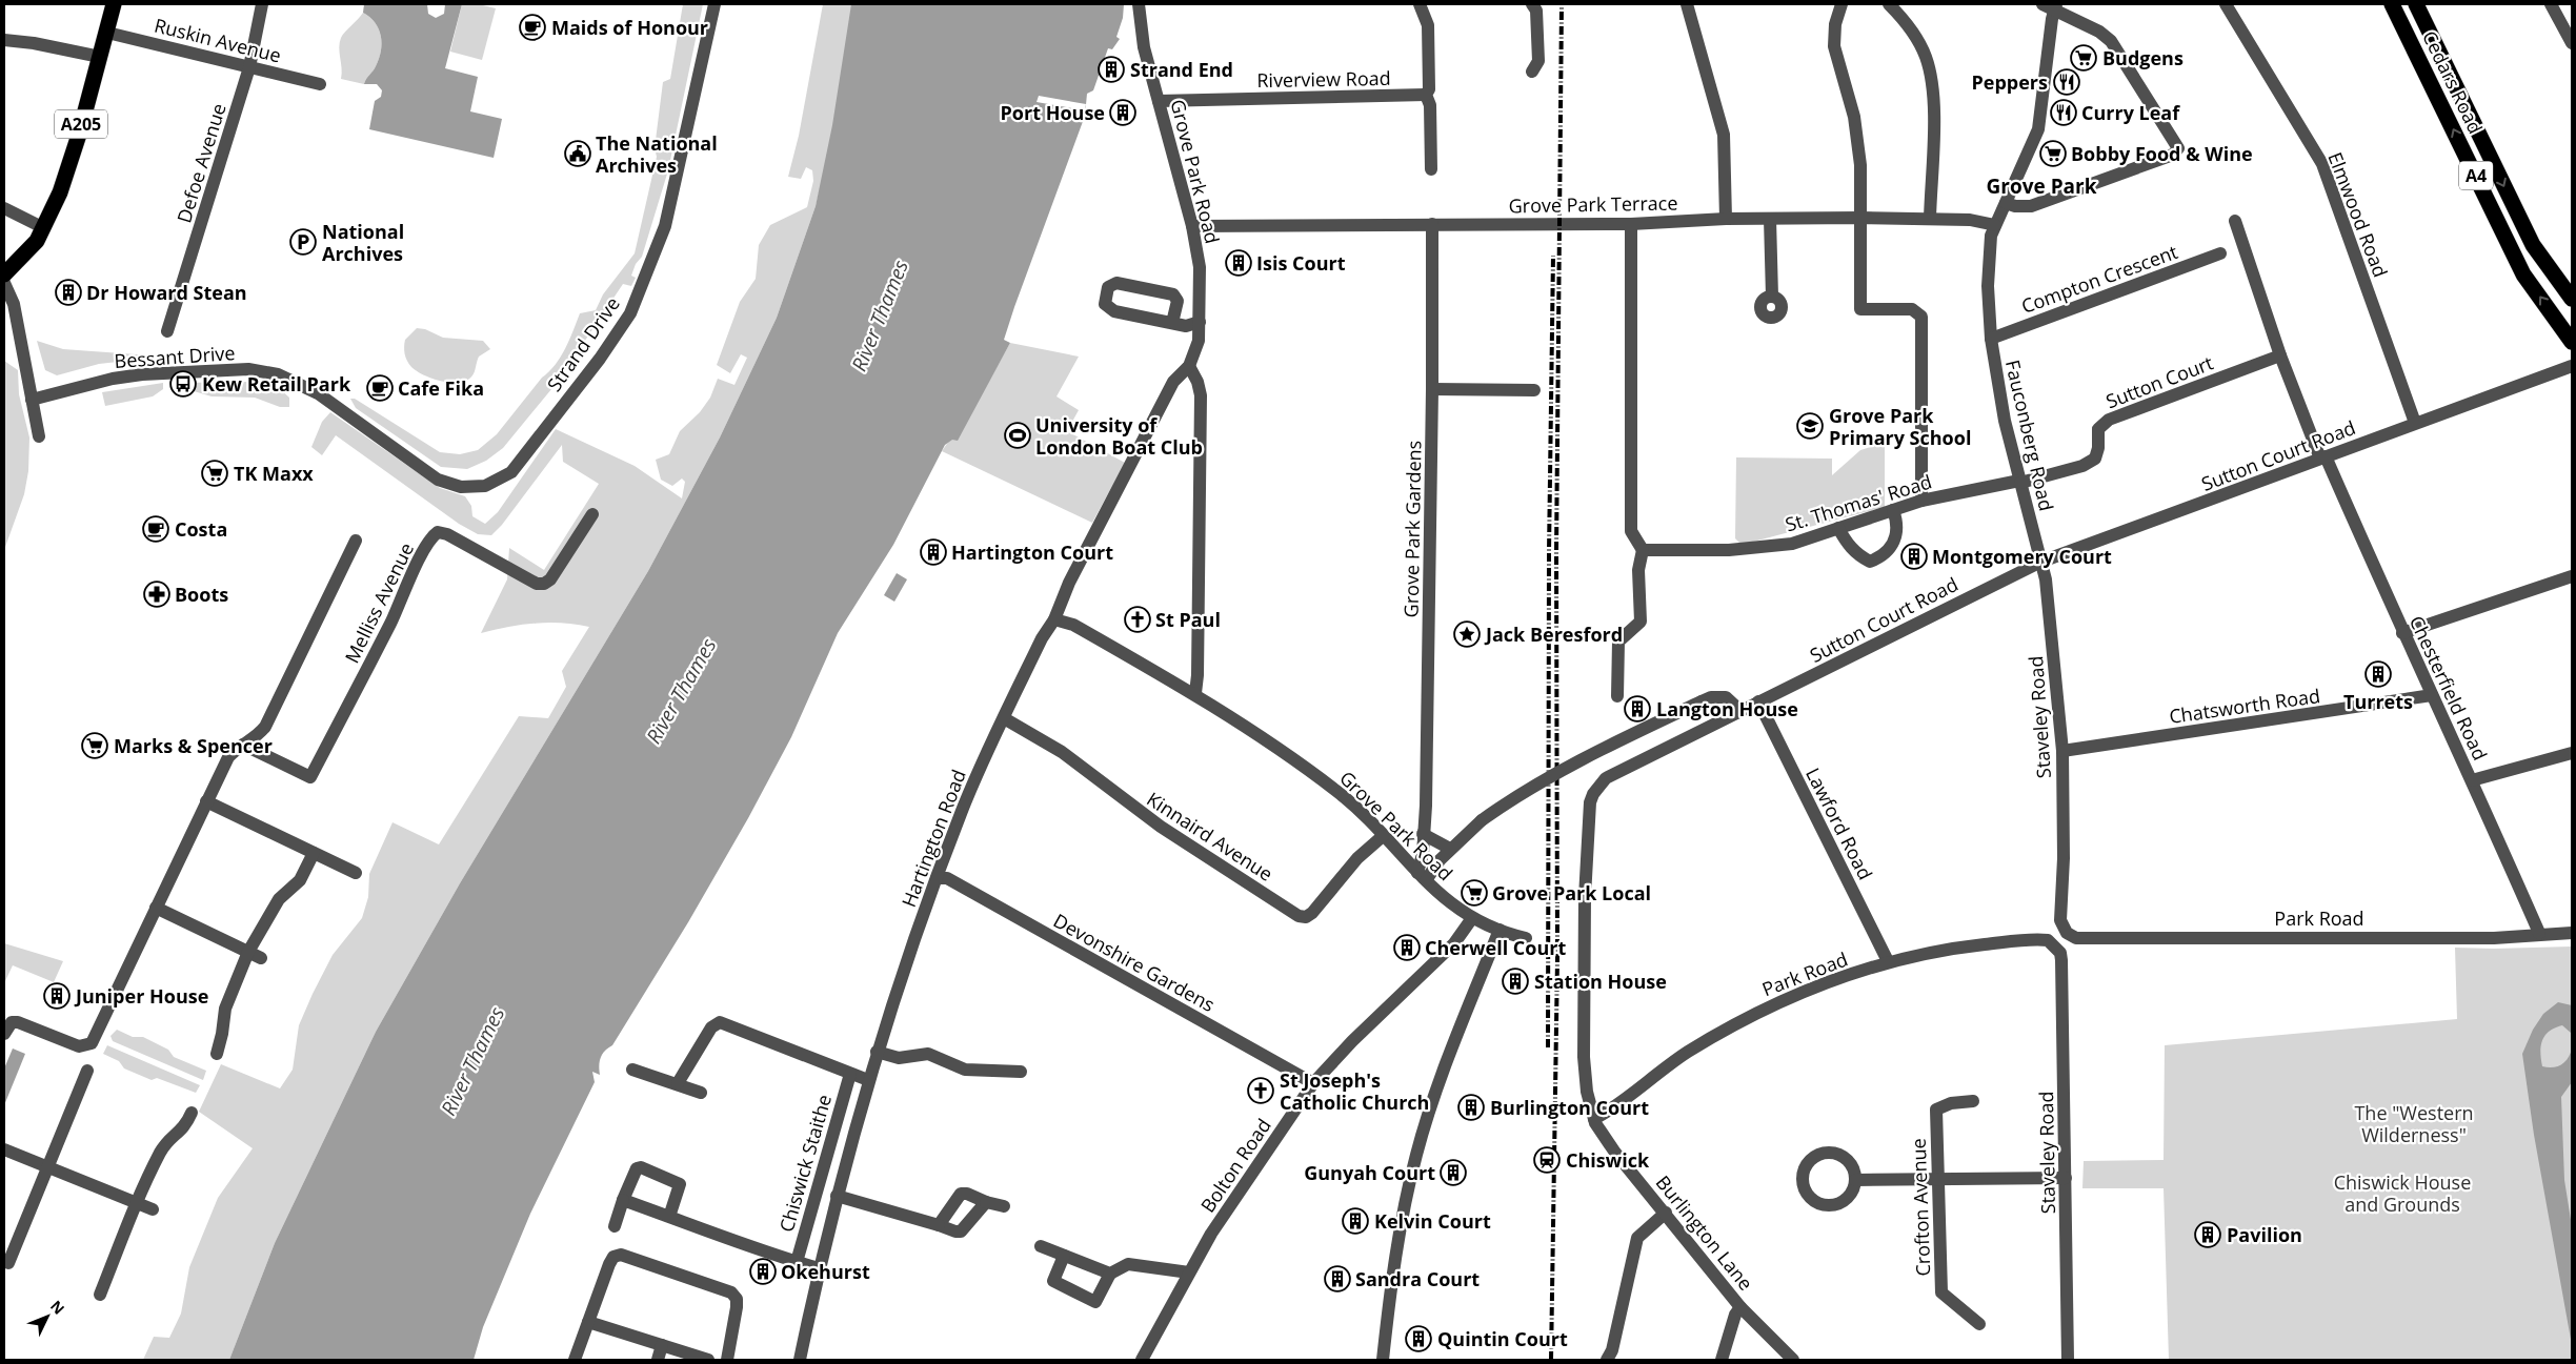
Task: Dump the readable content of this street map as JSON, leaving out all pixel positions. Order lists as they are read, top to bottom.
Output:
{
  "streets": {
    "highway": ["Cedars Road", "A205", "A4"],
    "street": [
      "Ruskin Avenue",
      "Riverview Road",
      "Defoe Avenue",
      "Grove Park Road",
      "Grove Park Terrace",
      "Elmwood Road",
      "Compton Crescent",
      "Strand Drive",
      "Bessant Drive",
      "Sutton Court",
      "Fauconberg Road",
      "Sutton Court Road",
      "St. Thomas' Road",
      "Grove Park Gardens",
      "Melliss Avenue",
      "Chesterfield Road",
      "Chatsworth Road",
      "Staveley Road",
      "Lawford Road",
      "Kinnaird Avenue",
      "Hartington Road",
      "Park Road",
      "Devonshire Gardens",
      "Chiswick Staithe",
      "Bolton Road",
      "Crofton Avenue",
      "Burlington Lane"
    ]
  },
  "crossings": [
    ["Ruskin Avenue", "A205"],
    ["Ruskin Avenue", "Defoe Avenue"],
    ["Riverview Road", "Grove Park Road"],
    ["Grove Park Road", "Grove Park Terrace"],
    ["Grove Park Road", "Grove Park Gardens"],
    ["Grove Park Road", "Kinnaird Avenue"],
    ["Grove Park Road", "Hartington Road"],
    ["Grove Park Road", "Bolton Road"],
    ["Grove Park Terrace", "Fauconberg Road"],
    ["Grove Park Terrace", "Grove Park Gardens"],
    ["Elmwood Road", "Sutton Court Road"],
    ["Compton Crescent", "Fauconberg Road"],
    ["Strand Drive", "Bessant Drive"],
    ["Sutton Court", "Fauconberg Road"],
    ["Sutton Court", "St. Thomas' Road"],
    ["Sutton Court", "Chesterfield Road"],
    ["Fauconberg Road", "Sutton Court Road"],
    ["Fauconberg Road", "St. Thomas' Road"],
    ["Fauconberg Road", "Staveley Road"],
    ["Sutton Court Road", "Chesterfield Road"],
    ["Sutton Court Road", "Staveley Road"],
    ["Sutton Court Road", "Lawford Road"],
    ["Sutton Court Road", "Burlington Lane"],
    ["Chesterfield Road", "Chatsworth Road"],
    ["Chesterfield Road", "Park Road"],
    ["Chatsworth Road", "Staveley Road"],
    ["Staveley Road", "Park Road"],
    ["Lawford Road", "Park Road"],
    ["Kinnaird Avenue", "Hartington Road"],
    ["Hartington Road", "Devonshire Gardens"],
    ["Hartington Road", "Chiswick Staithe"],
    ["Park Road", "Burlington Lane"],
    ["Devonshire Gardens", "Bolton Road"]
  ],
  "districts": ["Grove Park"],
  "water": ["River Thames"],
  "parks": ["The \"Western Wilderness\"", "Chiswick House and Grounds"],
  "places": {
    "cafe": ["Maids of Honour", "Cafe Fika", "Costa"],
    "supermarket": [
      "Budgens",
      "Bobby Food & Wine",
      "TK Maxx",
      "Marks & Spencer",
      "Grove Park Local"
    ],
    "building": [
      "Strand End",
      "Port House",
      "Isis Court",
      "Dr Howard Stean",
      "Hartington Court",
      "Montgomery Court",
      "Turrets",
      "Langton House",
      "Cherwell Court",
      "Station House",
      "Juniper House",
      "Burlington Court",
      "Gunyah Court",
      "Kelvin Court",
      "Pavilion",
      "Okehurst",
      "Sandra Court",
      "Quintin Court"
    ],
    "restaurant": ["Peppers", "Curry Leaf"],
    "public building": ["The National Archives"],
    "parking": ["National Archives"],
    "bus stop": ["Kew Retail Park"],
    "school or university": ["Grove Park Primary School"],
    "sports": ["University of London Boat Club"],
    "pharmacy": ["Boots"],
    "church": ["St Paul", "St Joseph's Catholic Church"],
    "place": ["Jack Beresford"],
    "station": ["Chiswick"]
  },
  "north": "top right"
}
